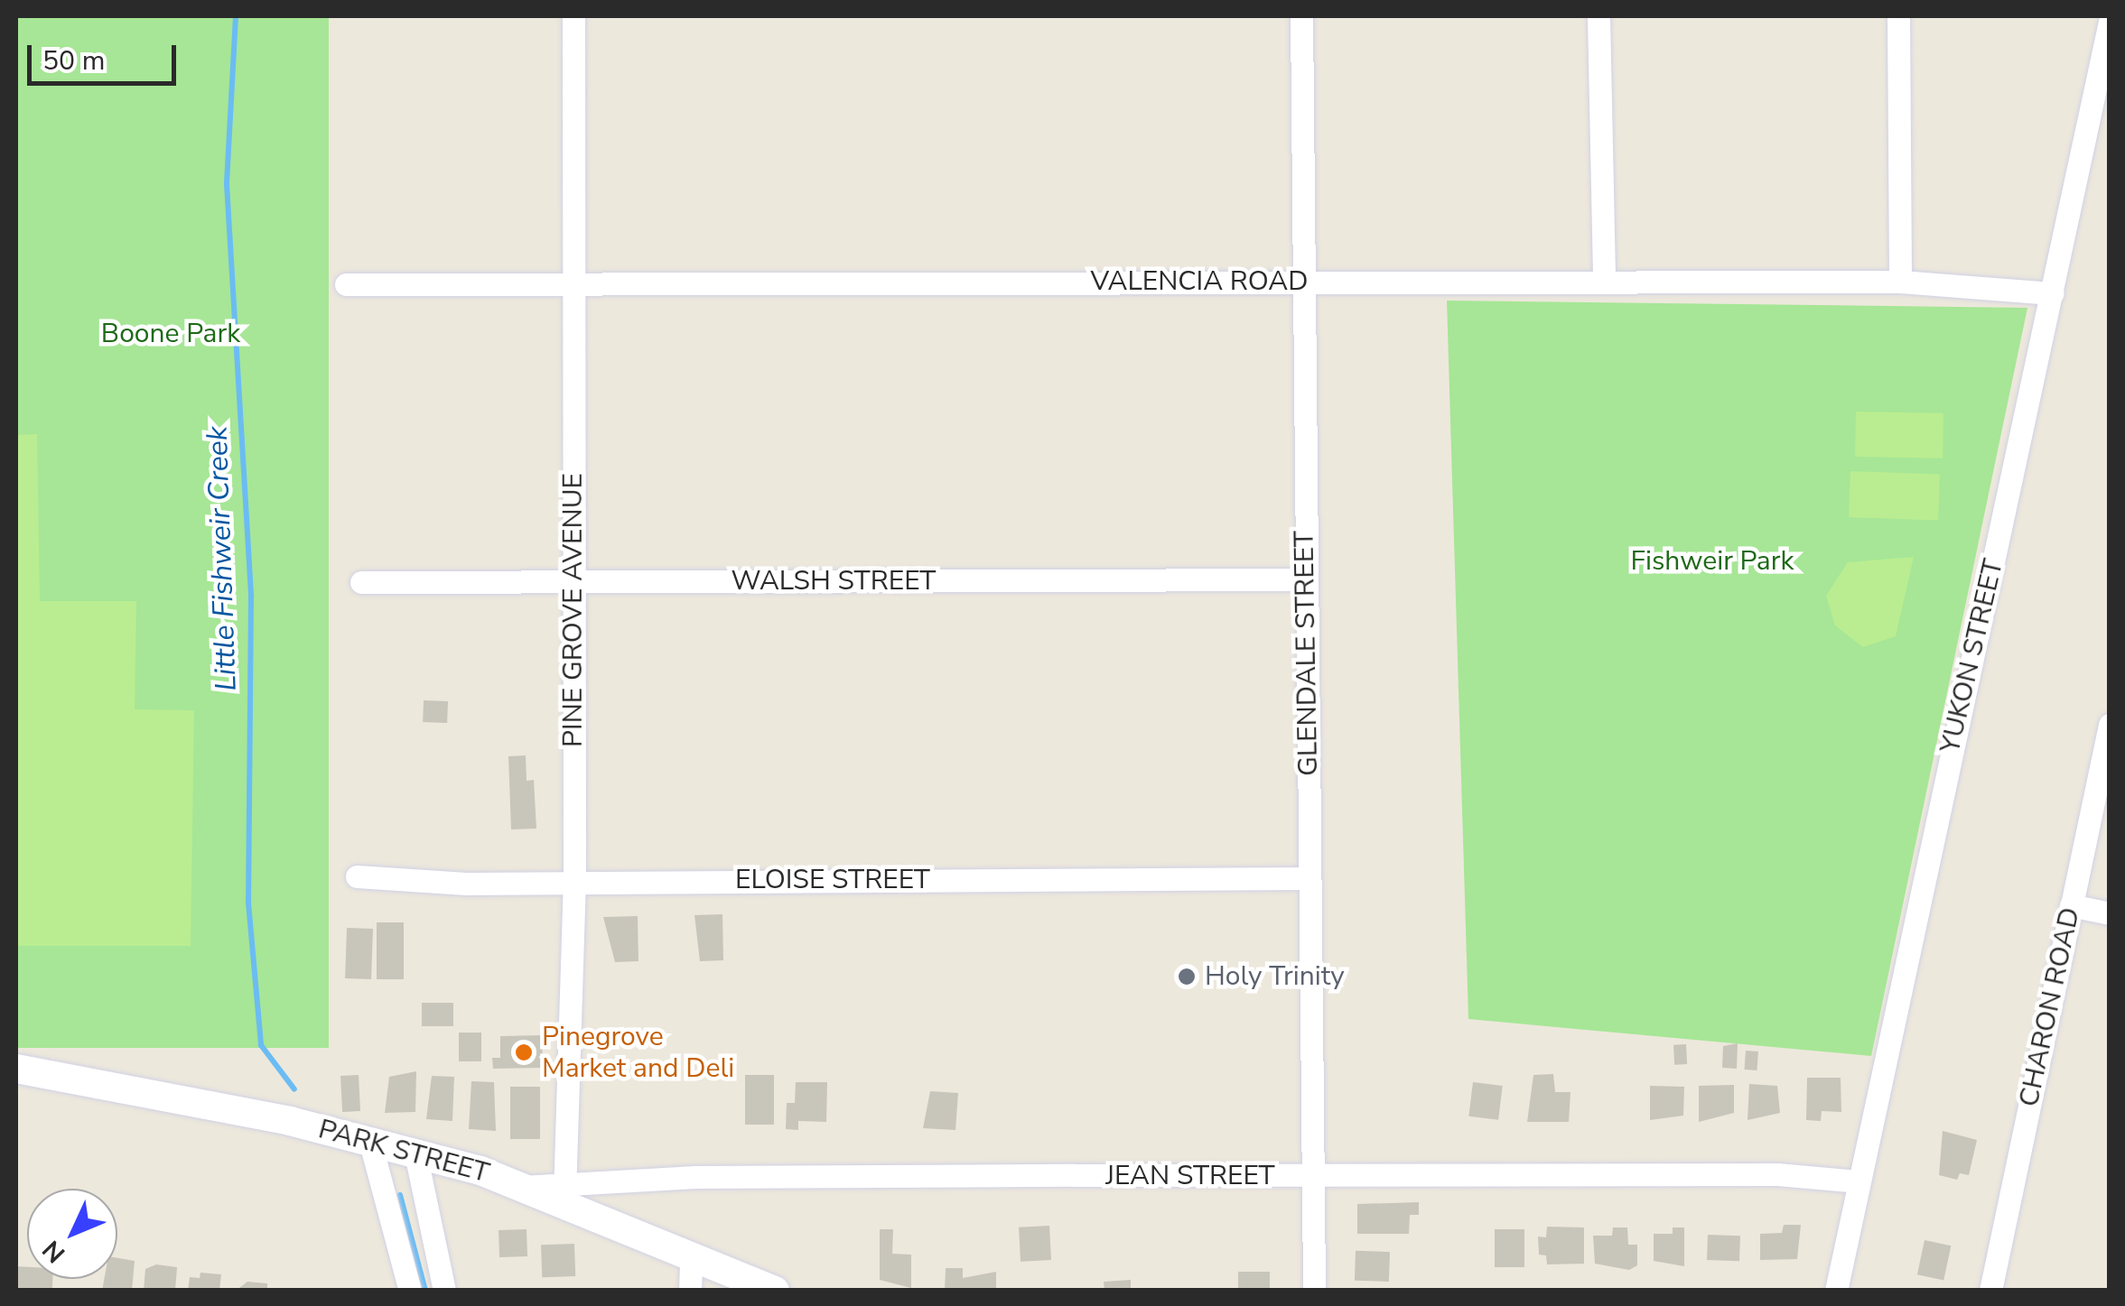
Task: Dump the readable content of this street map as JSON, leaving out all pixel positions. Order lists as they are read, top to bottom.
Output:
{
  "streets": {
    "street": [
      "VALENCIA ROAD",
      "WALSH STREET",
      "PINE GROVE AVENUE",
      "GLENDALE STREET",
      "YUKON STREET",
      "ELOISE STREET",
      "CHARON ROAD",
      "PARK STREET",
      "JEAN STREET"
    ]
  },
  "crossings": [
    ["VALENCIA ROAD", "PINE GROVE AVENUE"],
    ["VALENCIA ROAD", "GLENDALE STREET"],
    ["VALENCIA ROAD", "YUKON STREET"],
    ["WALSH STREET", "PINE GROVE AVENUE"],
    ["WALSH STREET", "GLENDALE STREET"],
    ["PINE GROVE AVENUE", "ELOISE STREET"],
    ["PINE GROVE AVENUE", "PARK STREET"],
    ["PINE GROVE AVENUE", "JEAN STREET"],
    ["GLENDALE STREET", "ELOISE STREET"],
    ["GLENDALE STREET", "JEAN STREET"],
    ["YUKON STREET", "JEAN STREET"],
    ["PARK STREET", "JEAN STREET"]
  ],
  "water": ["Little Fishweir Creek"],
  "parks": ["Boone Park", "Fishweir Park"],
  "places": ["Holy Trinity", "Pinegrove Market and Deli"],
  "scale_bar": "50 m",
  "north": "bottom left"
}
